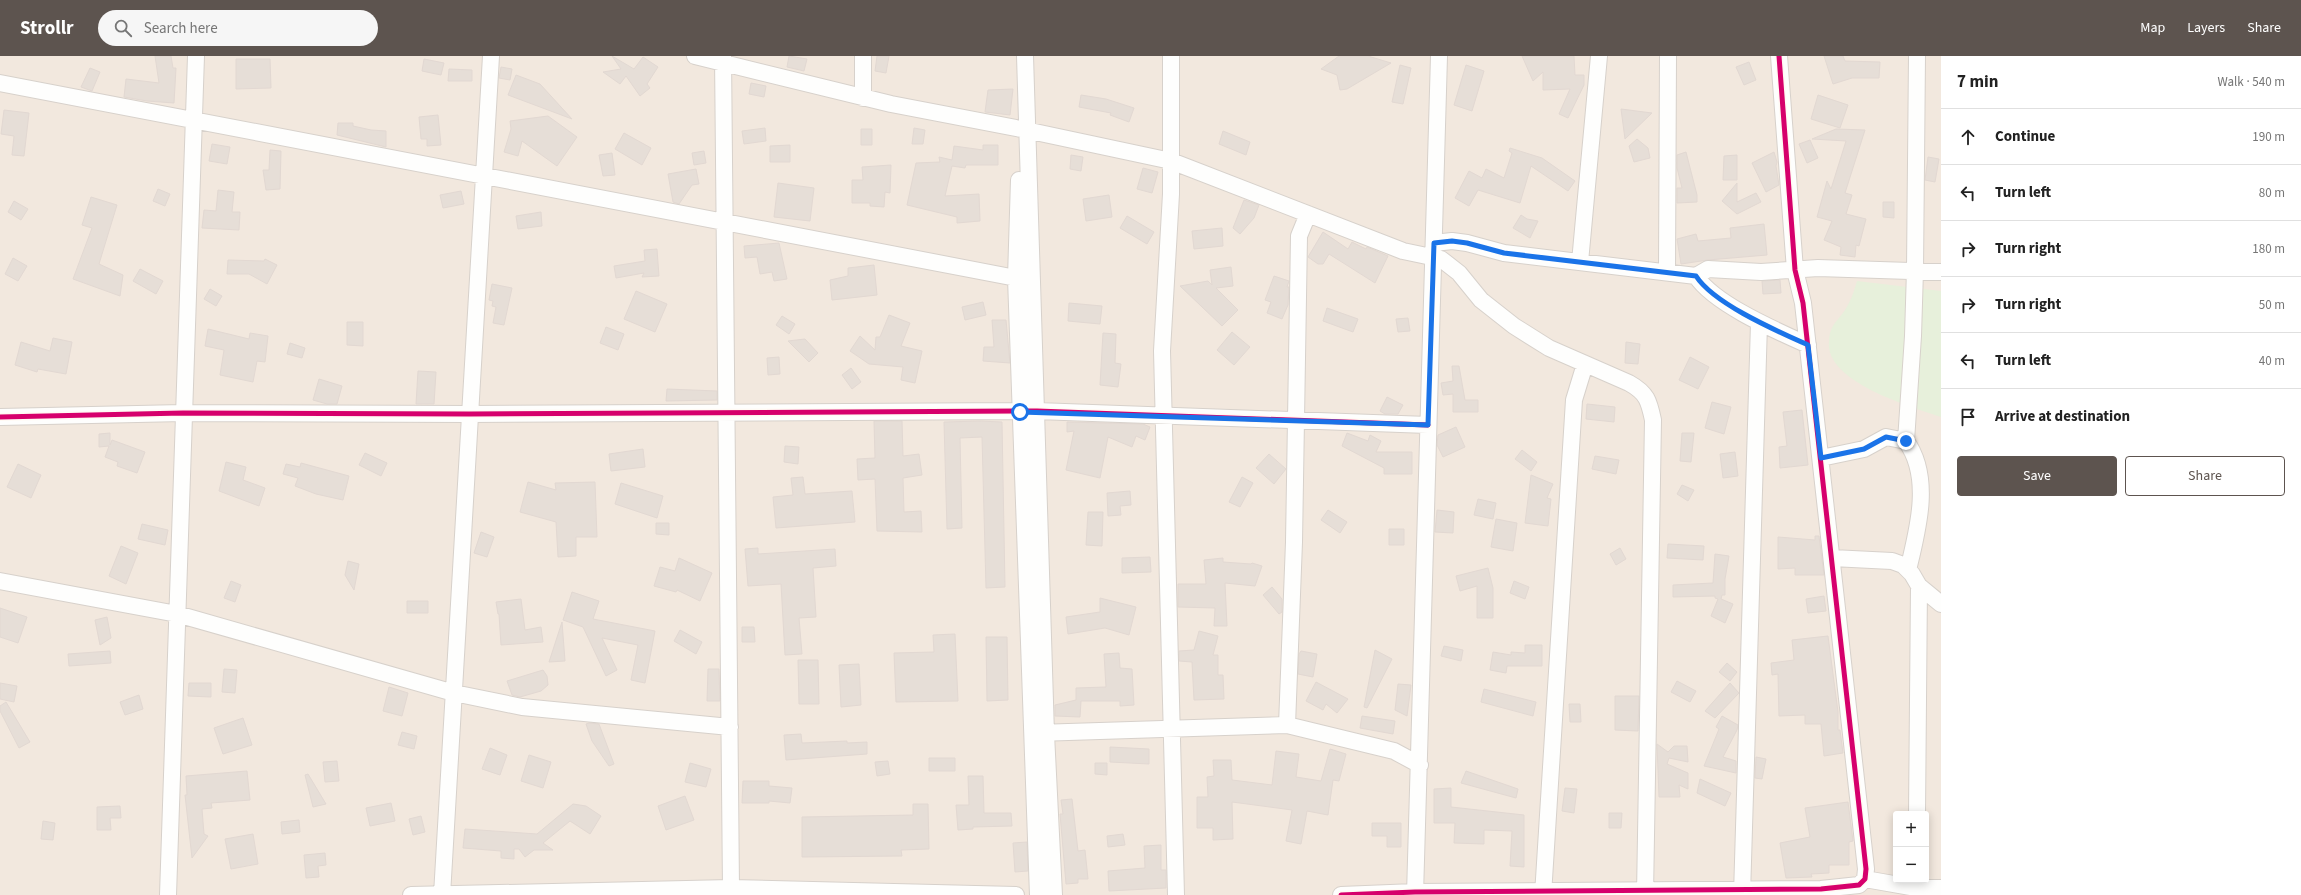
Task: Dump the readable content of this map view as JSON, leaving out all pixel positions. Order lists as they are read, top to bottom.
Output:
{
  "page": {
    "header": "Strollr",
    "search": "Search here",
    "nav": ["Map", "Layers", "Share"],
    "heading": ["7 min", "Walk · 540 m"],
    "list": [
      ["Continue", "190 m"],
      ["Turn left", "80 m"],
      ["Turn right", "180 m"],
      ["Turn right", "50 m"],
      ["Turn left", "40 m"],
      "Arrive at destination"
    ],
    "buttons": ["Save", "Share"],
    "map_buttons": ["+", "−"]
  }
}
